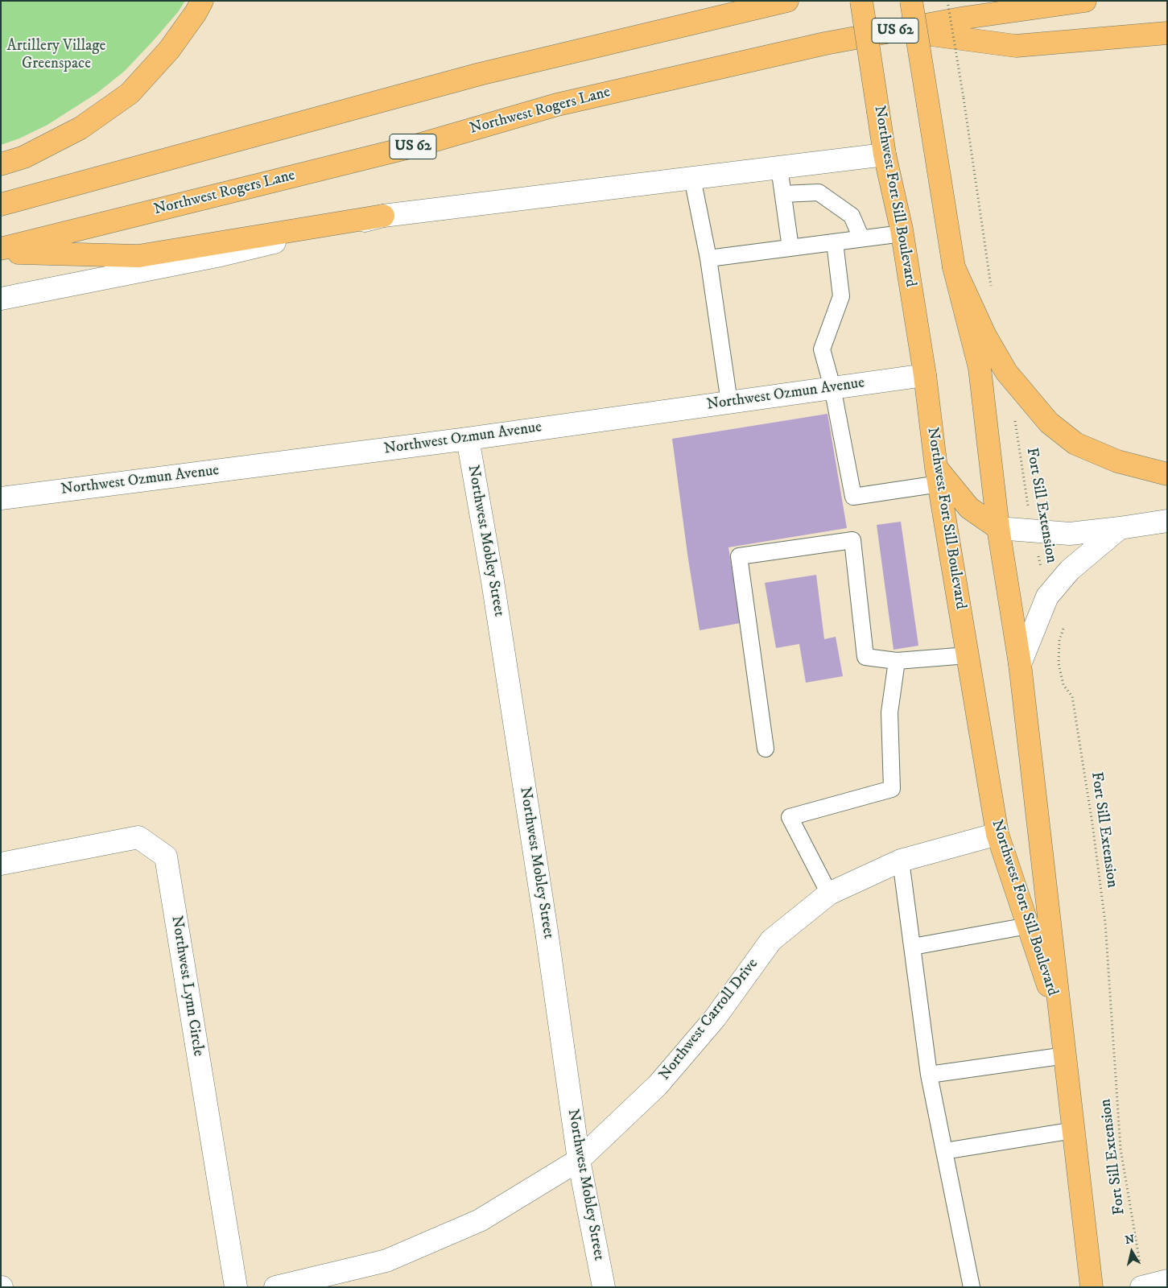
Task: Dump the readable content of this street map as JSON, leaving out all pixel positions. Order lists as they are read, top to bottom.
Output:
{
  "streets": {
    "main road": ["US 62", "Northwest Rogers Lane", "Northwest Fort Sill Boulevard"],
    "street": [
      "Northwest Ozmun Avenue",
      "Northwest Mobley Street",
      "Northwest Lynn Circle",
      "Northwest Carroll Drive"
    ],
    "path": ["Fort Sill Extension"]
  },
  "crossings": [
    ["Northwest Fort Sill Boulevard", "Northwest Ozmun Avenue"],
    ["Northwest Fort Sill Boulevard", "Northwest Carroll Drive"],
    ["Northwest Ozmun Avenue", "Northwest Mobley Street"],
    ["Northwest Mobley Street", "Northwest Carroll Drive"]
  ],
  "parks": ["Artillery Village Greenspace"],
  "north": "top"
}
